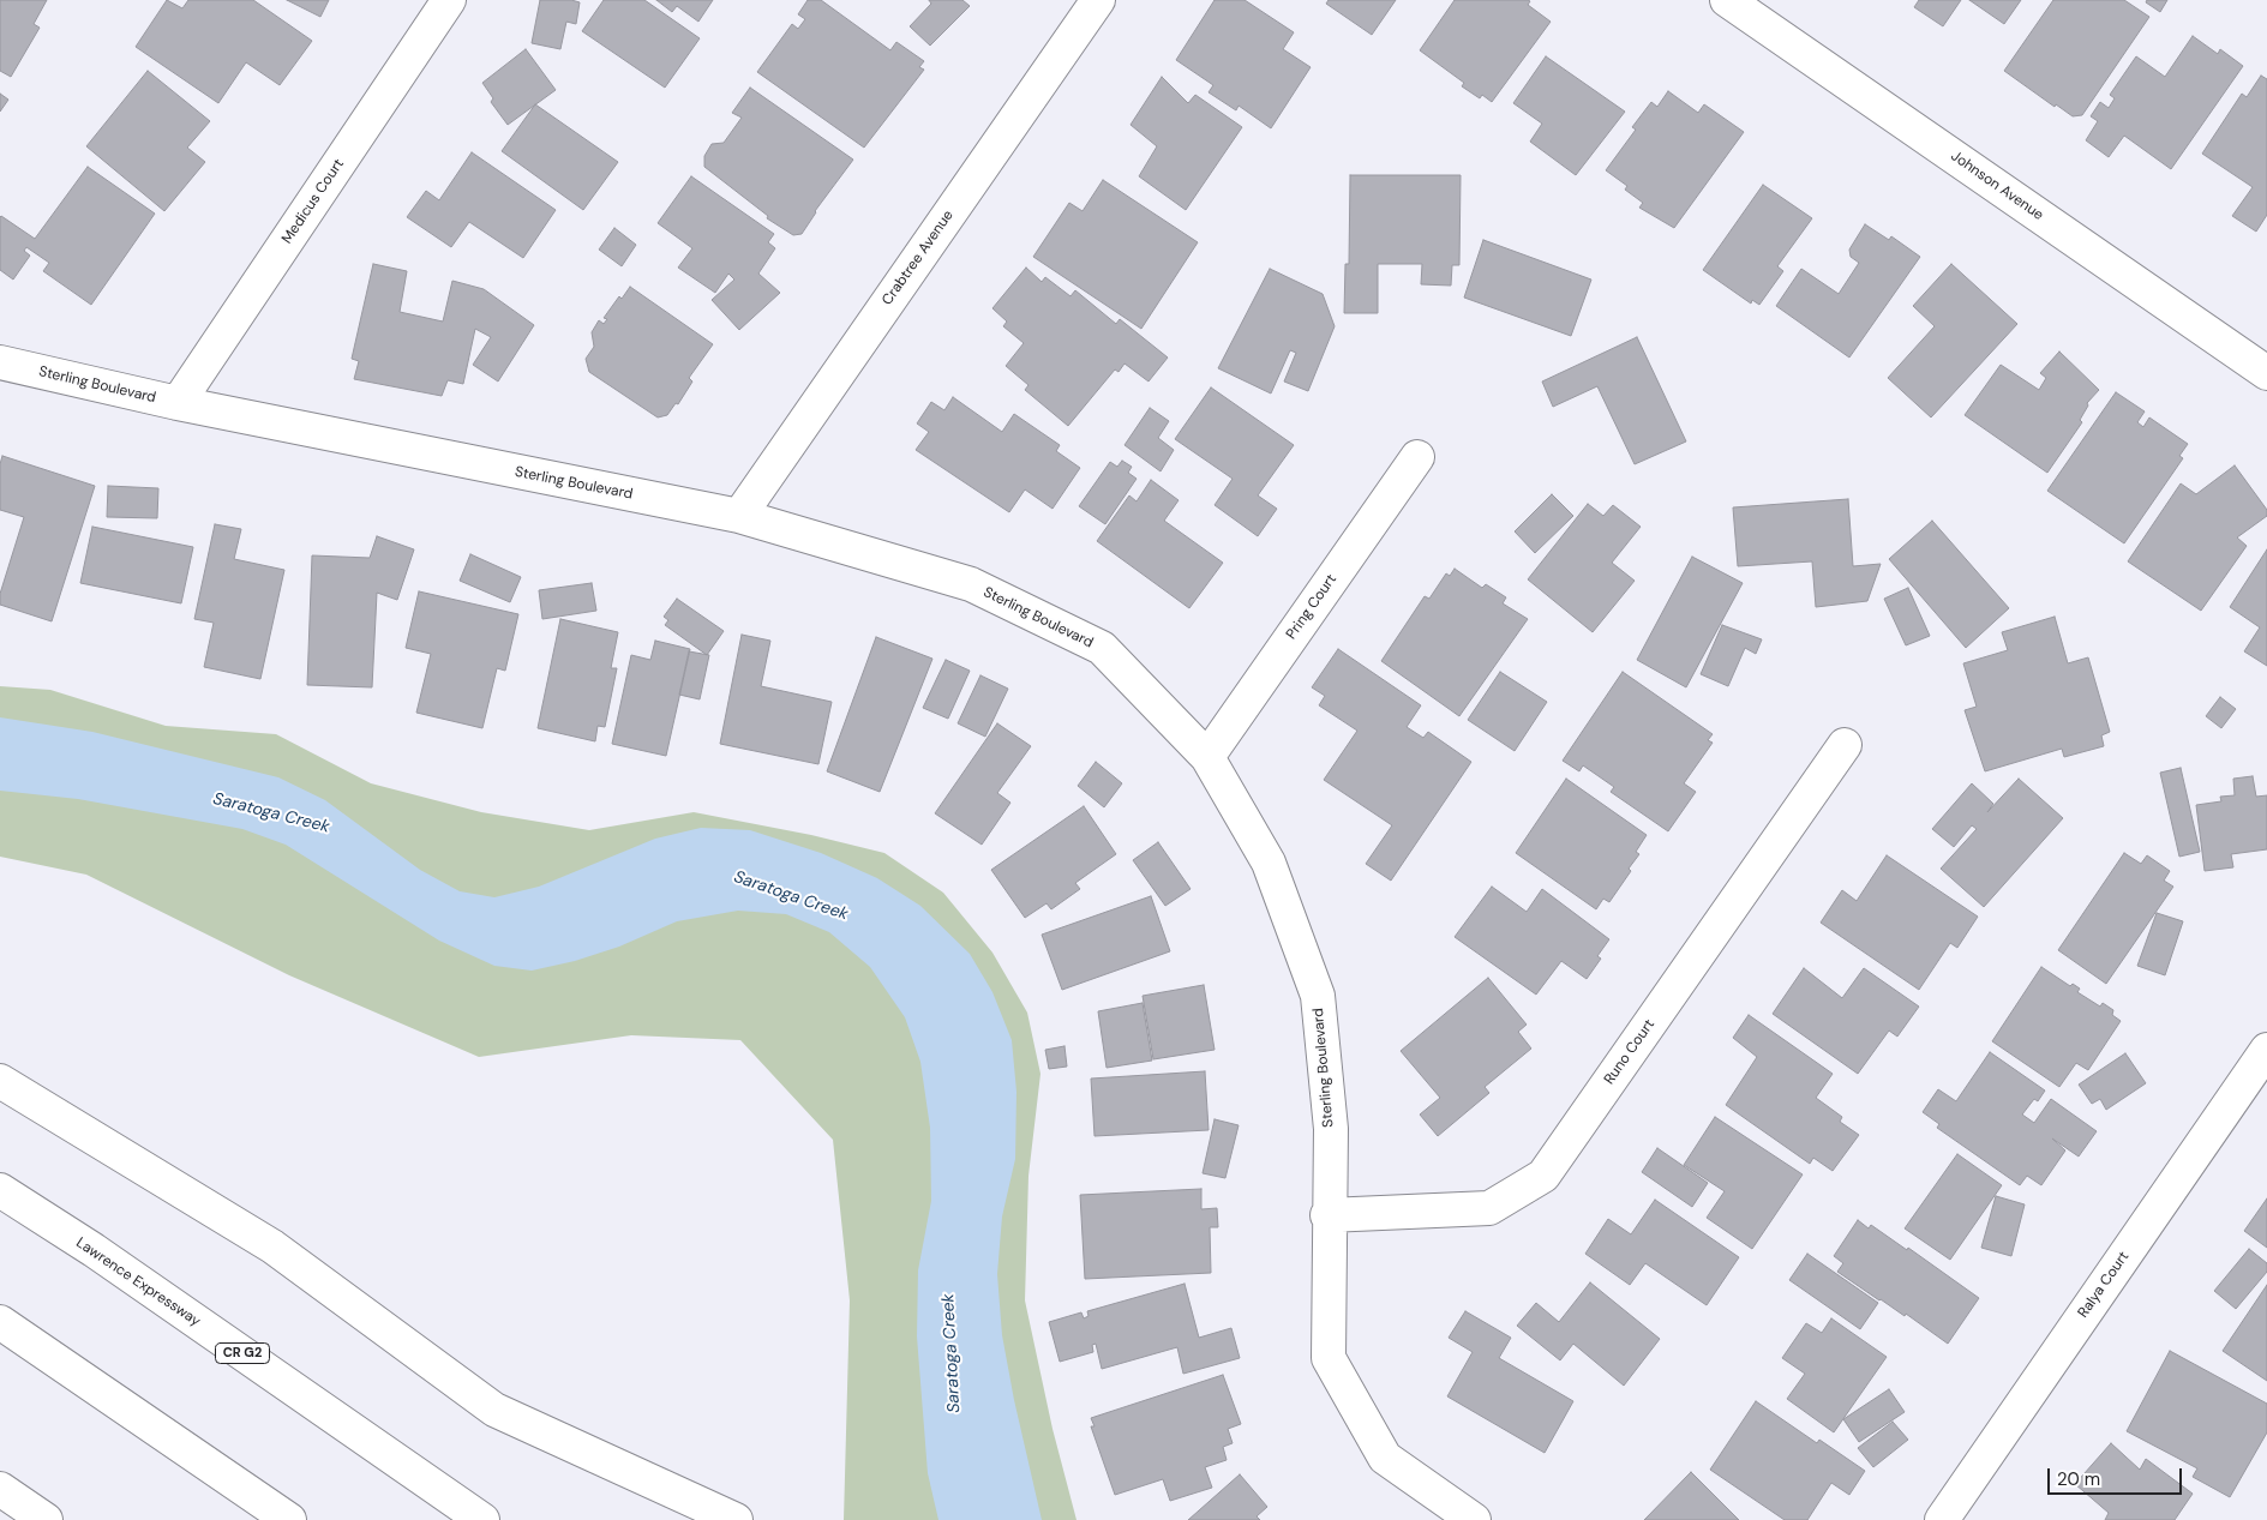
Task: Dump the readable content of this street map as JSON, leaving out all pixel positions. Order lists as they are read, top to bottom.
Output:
{
  "streets": {
    "main road": [
      "Johnson Avenue",
      "Medicus Court",
      "Crabtree Avenue",
      "Sterling Boulevard",
      "Pring Court",
      "Runo Court",
      "Lawrence Expressway",
      "Ralya Court",
      "CR G2"
    ]
  },
  "crossings": [
    ["Medicus Court", "Sterling Boulevard"],
    ["Crabtree Avenue", "Sterling Boulevard"],
    ["Sterling Boulevard", "Pring Court"],
    ["Sterling Boulevard", "Runo Court"]
  ],
  "water": ["Saratoga Creek"],
  "scale_bar": "20 m"
}
